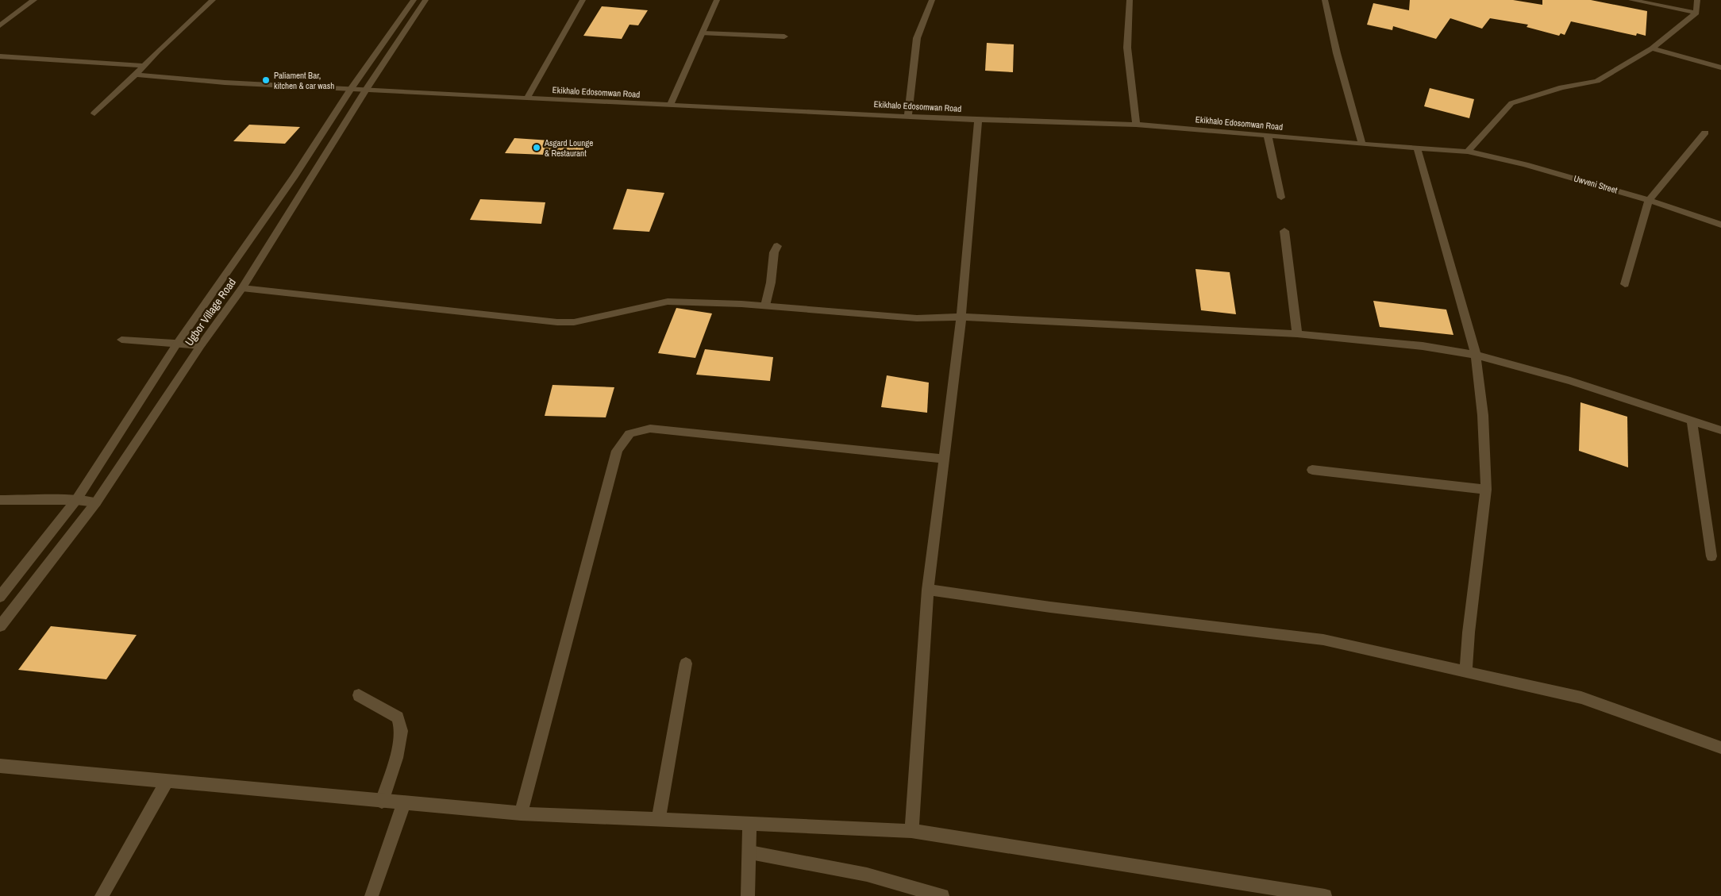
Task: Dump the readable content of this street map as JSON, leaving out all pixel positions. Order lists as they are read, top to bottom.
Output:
{
  "streets": {
    "street": ["Ekikhalo Edosomwan Road", "Uwveni Street", "Ugbor Village Road"]
  },
  "crossings": [
    ["Ekikhalo Edosomwan Road", "Uwveni Street"],
    ["Ekikhalo Edosomwan Road", "Ugbor Village Road"]
  ],
  "places": ["Paliament Bar, kitchen & car wash", "Asgard Lounge & Restaurant"]
}
